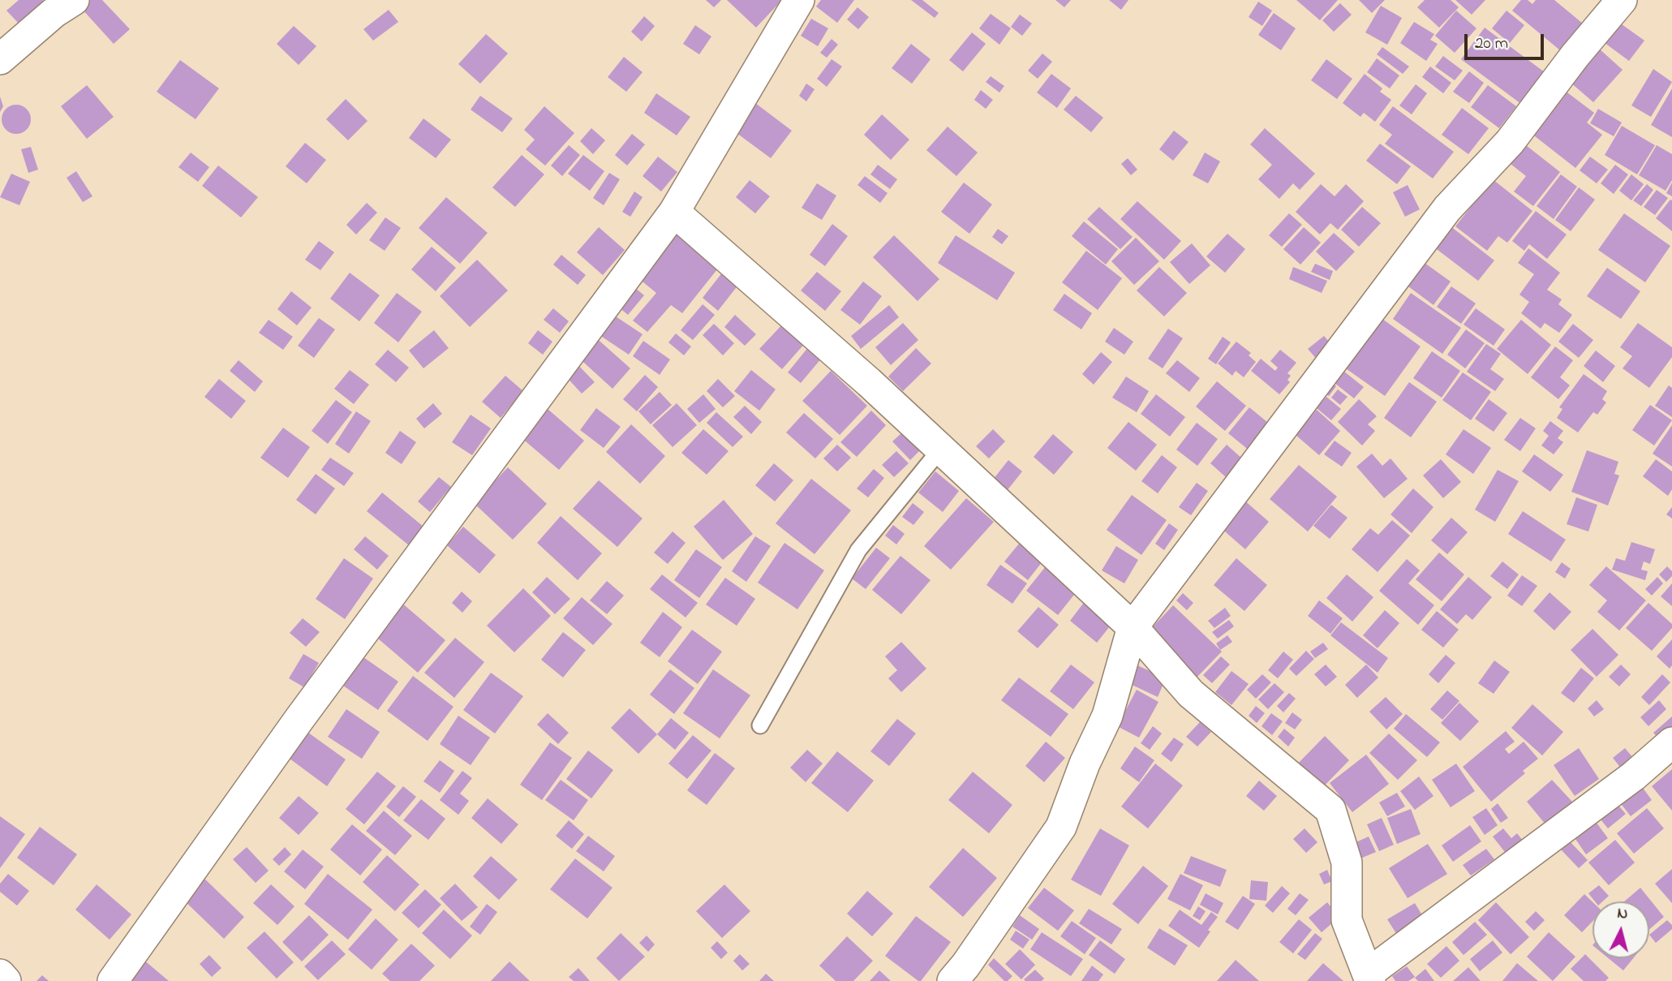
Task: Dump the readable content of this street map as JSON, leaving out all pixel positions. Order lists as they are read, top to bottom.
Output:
{
  "scale_bar": "20 m",
  "north": "top"
}
